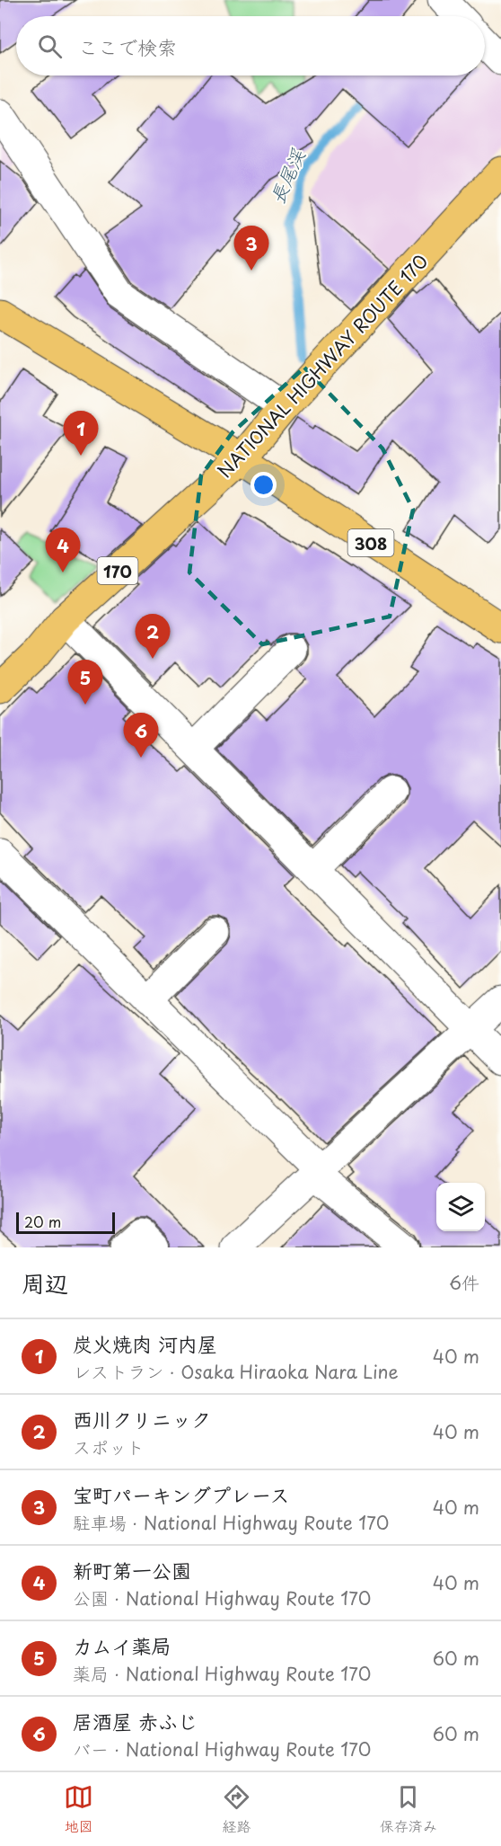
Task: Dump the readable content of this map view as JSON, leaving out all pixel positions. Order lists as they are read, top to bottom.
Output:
{
  "streets": {
    "main road": ["NATIONAL HIGHWAY ROUTE 170", "308", "170"]
  },
  "crossings": [
    ["NATIONAL HIGHWAY ROUTE 170", "308"]
  ],
  "water": ["長尾渓"],
  "scale_bar": "20 m",
  "page": {
    "search": "ここで検索",
    "pins": [
      "3",
      "1",
      "4",
      "2",
      "5",
      "6"
    ],
    "scale": "20 m",
    "heading": ["周辺", "6件"],
    "list": [
      {
        "mark": "1",
        "name": "炭火焼肉 河内屋",
        "note": "レストラン · Osaka Hiraoka Nara Line",
        "value": "40 m"
      },
      {
        "mark": "2",
        "name": "西川クリニック",
        "note": "スポット",
        "value": "40 m"
      },
      {
        "mark": "3",
        "name": "宝町パーキングプレース",
        "note": "駐車場 · National Highway Route 170",
        "value": "40 m"
      },
      {
        "mark": "4",
        "name": "新町第一公園",
        "note": "公園 · National Highway Route 170",
        "value": "40 m"
      },
      {
        "mark": "5",
        "name": "カムイ薬局",
        "note": "薬局 · National Highway Route 170",
        "value": "60 m"
      },
      {
        "mark": "6",
        "name": "居酒屋 赤ふじ",
        "note": "バー · National Highway Route 170",
        "value": "60 m"
      }
    ],
    "nav": ["地図", "経路", "保存済み"]
  }
}
